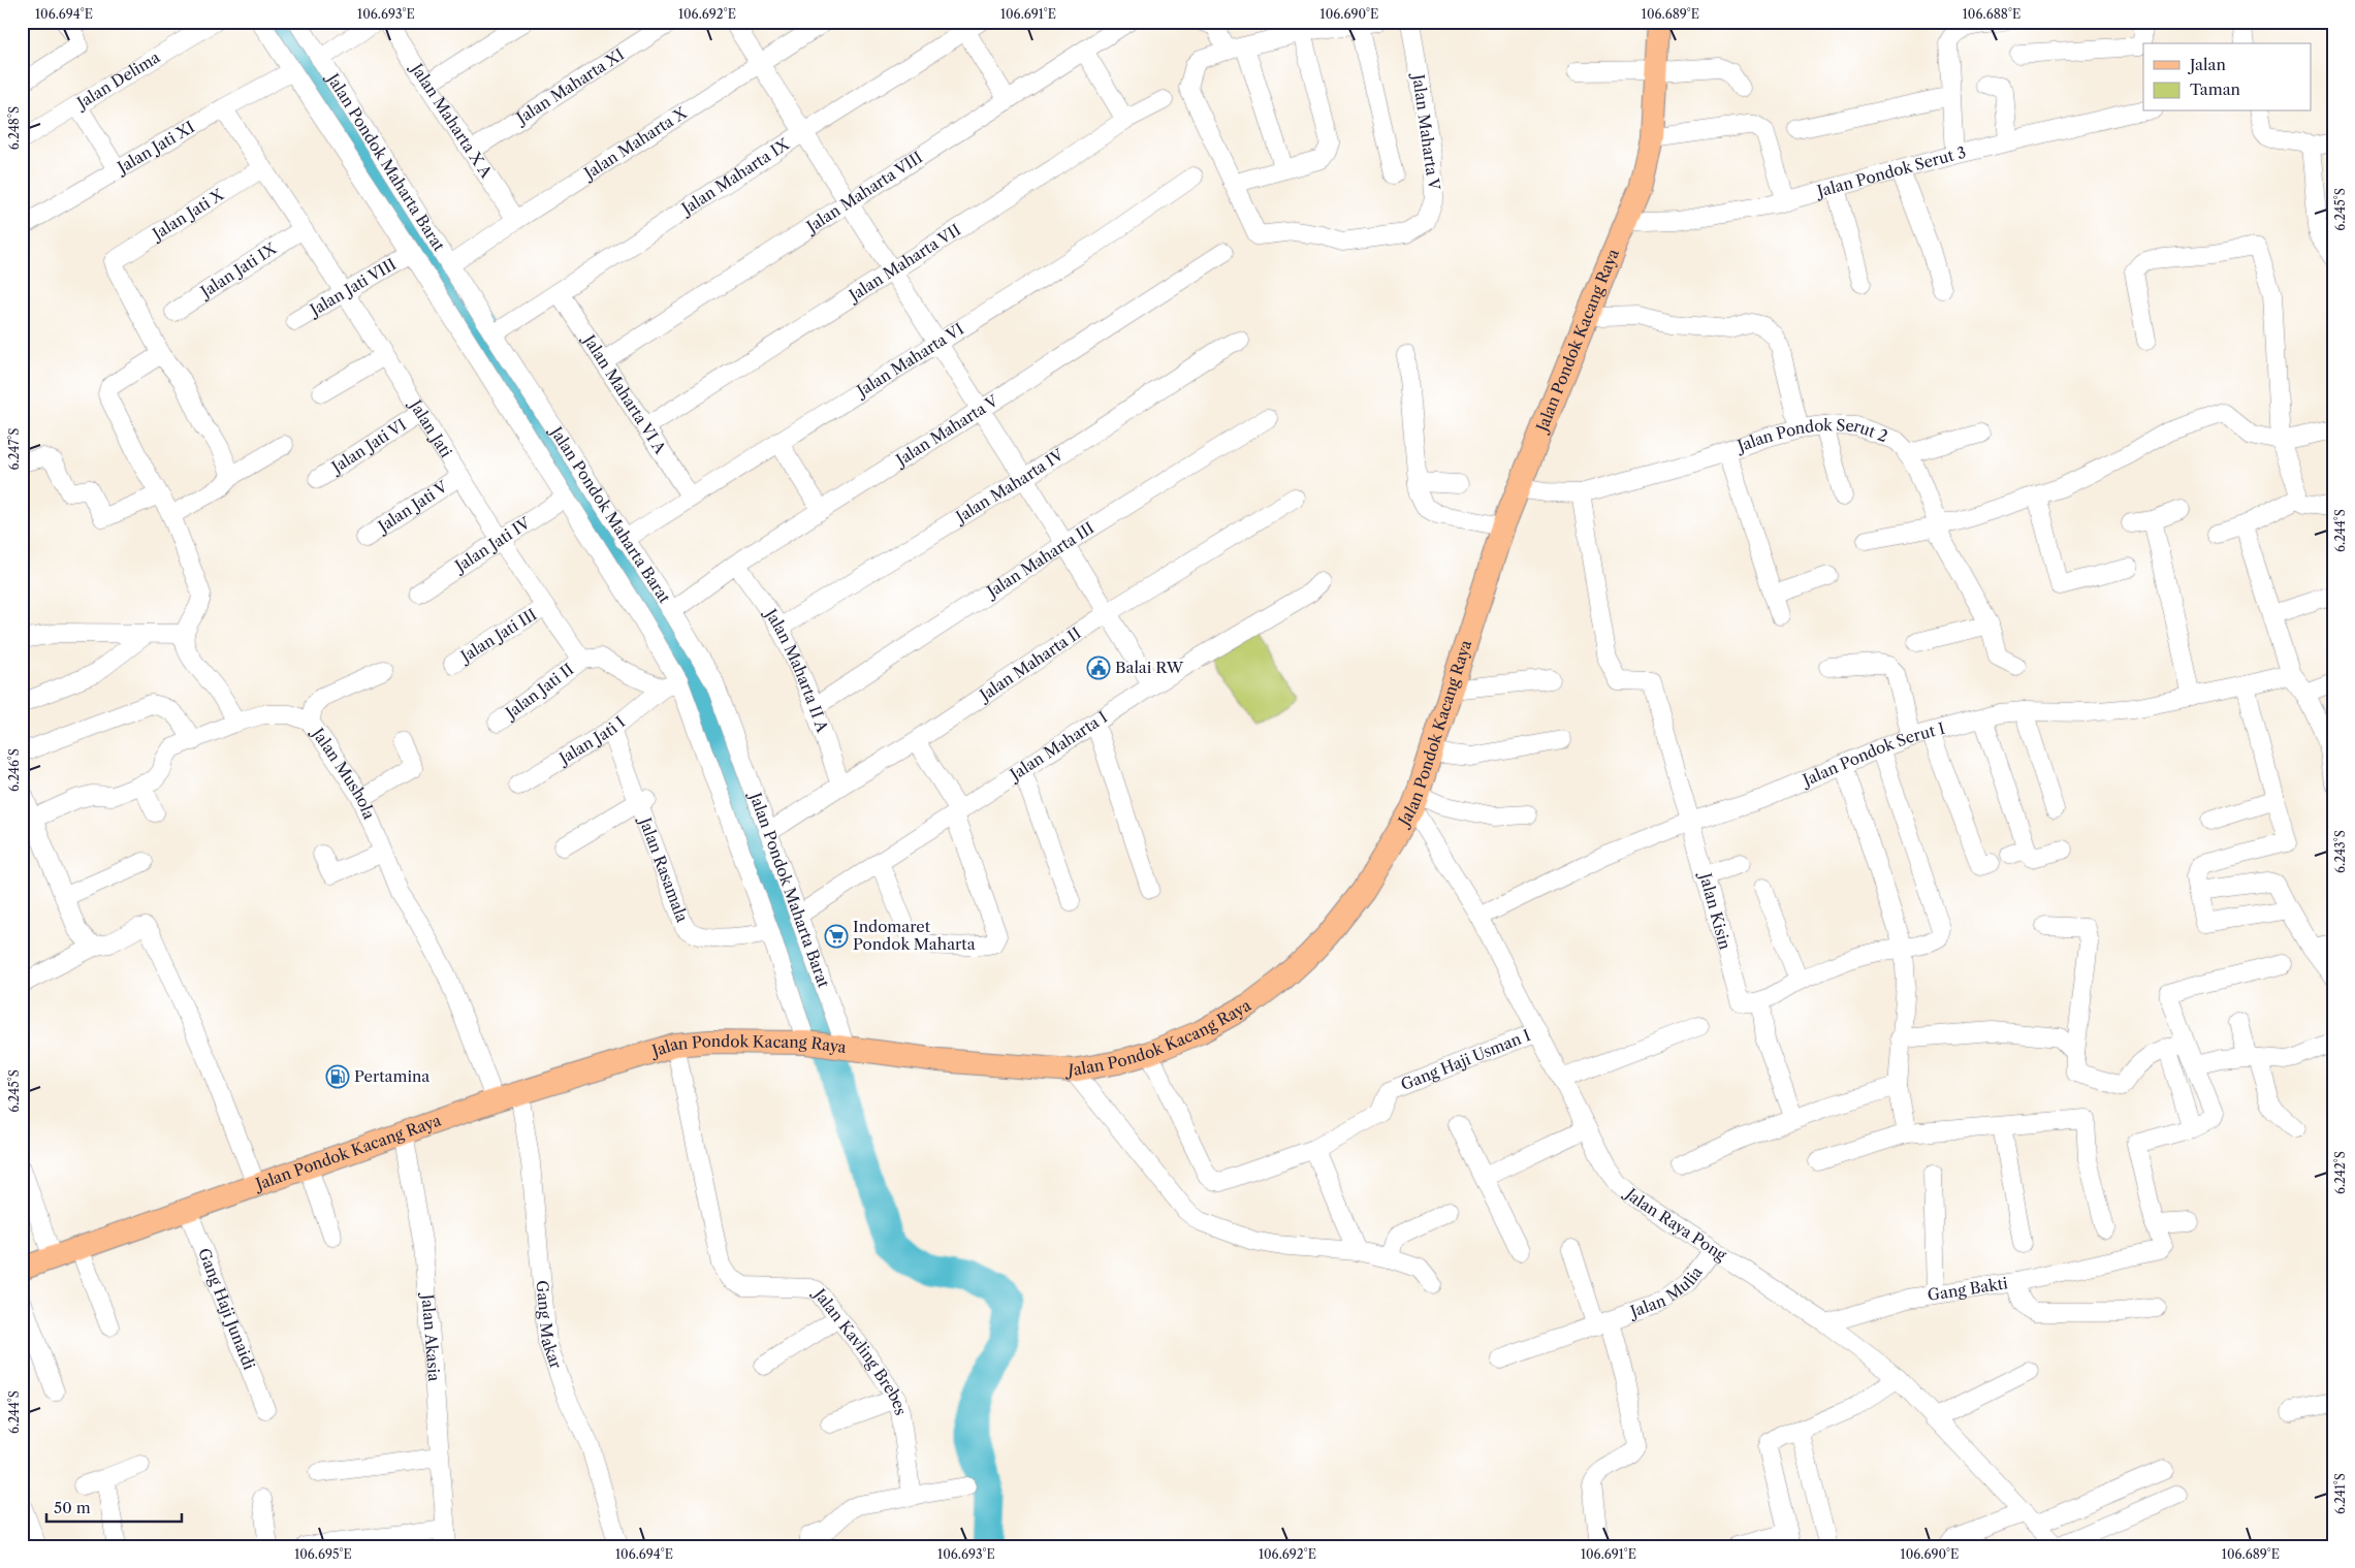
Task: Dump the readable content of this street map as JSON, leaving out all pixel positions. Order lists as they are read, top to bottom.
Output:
{
  "streets": {
    "main road": ["Jalan Pondok Kacang Raya"],
    "street": [
      "Jalan Delima",
      "Jalan Maharta XI",
      "Jalan Maharta X A",
      "Jalan Maharta V",
      "Jalan Maharta X",
      "Jalan Jati XI",
      "Jalan Pondok Maharta Barat",
      "Jalan Pondok Serut 3",
      "Jalan Maharta IX",
      "Jalan Maharta VIII",
      "Jalan Jati X",
      "Jalan Maharta VII",
      "Jalan Jati IX",
      "Jalan Jati VIII",
      "Jalan Maharta VI",
      "Jalan Maharta VI A",
      "Jalan Jati",
      "Jalan Pondok Serut 2",
      "Jalan Jati VI",
      "Jalan Maharta IV",
      "Jalan Jati V",
      "Jalan Jati IV",
      "Jalan Maharta III",
      "Jalan Jati III",
      "Jalan Maharta II",
      "Jalan Maharta II A",
      "Jalan Jati II",
      "Jalan Jati I",
      "Jalan Maharta I",
      "Jalan Pondok Serut I",
      "Jalan Mushola",
      "Jalan Rasamala",
      "Jalan Kisin",
      "Gang Haji Usman I",
      "Jalan Raya Pong",
      "Jalan Mulia",
      "Gang Bakti",
      "Gang Haji Junaidi",
      "Gang Makar",
      "Jalan Akasia",
      "Jalan Kavling Brebes"
    ]
  },
  "crossings": [
    ["Jalan Maharta XI", "Jalan Maharta X A"],
    ["Jalan Maharta X A", "Jalan Maharta X"],
    ["Jalan Maharta V", "Jalan Pondok Maharta Barat"],
    ["Jalan Maharta V", "Jalan Maharta II A"],
    ["Jalan Maharta X", "Jalan Pondok Maharta Barat"],
    ["Jalan Jati XI", "Jalan Pondok Maharta Barat"],
    ["Jalan Jati XI", "Jalan Jati"],
    ["Jalan Pondok Maharta Barat", "Jalan Maharta IX"],
    ["Jalan Pondok Maharta Barat", "Jalan Jati VIII"],
    ["Jalan Pondok Maharta Barat", "Jalan Pondok Kacang Raya"],
    ["Jalan Pondok Maharta Barat", "Jalan Maharta VI"],
    ["Jalan Pondok Maharta Barat", "Jalan Jati IV"],
    ["Jalan Pondok Maharta Barat", "Jalan Maharta II"],
    ["Jalan Pondok Maharta Barat", "Jalan Maharta I"],
    ["Jalan Pondok Maharta Barat", "Jalan Rasamala"],
    ["Jalan Pondok Serut 3", "Jalan Pondok Kacang Raya"],
    ["Jalan Maharta IX", "Jalan Maharta VI A"],
    ["Jalan Maharta VIII", "Jalan Maharta VI A"],
    ["Jalan Jati X", "Jalan Jati"],
    ["Jalan Maharta VII", "Jalan Maharta VI A"],
    ["Jalan Jati IX", "Jalan Jati"],
    ["Jalan Jati VIII", "Jalan Jati"],
    ["Jalan Pondok Kacang Raya", "Jalan Pondok Serut 2"],
    ["Jalan Pondok Kacang Raya", "Jalan Mushola"],
    ["Jalan Pondok Kacang Raya", "Jalan Raya Pong"],
    ["Jalan Pondok Kacang Raya", "Gang Haji Junaidi"],
    ["Jalan Pondok Kacang Raya", "Gang Makar"],
    ["Jalan Pondok Kacang Raya", "Jalan Akasia"],
    ["Jalan Pondok Kacang Raya", "Jalan Kavling Brebes"],
    ["Jalan Maharta VI", "Jalan Maharta VI A"],
    ["Jalan Jati", "Jalan Jati VI"],
    ["Jalan Jati", "Jalan Jati V"],
    ["Jalan Jati", "Jalan Jati IV"],
    ["Jalan Jati", "Jalan Jati III"],
    ["Jalan Jati", "Jalan Jati II"],
    ["Jalan Pondok Serut 2", "Jalan Kisin"],
    ["Jalan Maharta IV", "Jalan Maharta II A"],
    ["Jalan Maharta III", "Jalan Maharta II A"],
    ["Jalan Maharta II", "Jalan Maharta II A"],
    ["Jalan Jati I", "Jalan Rasamala"],
    ["Jalan Pondok Serut I", "Jalan Kisin"],
    ["Jalan Pondok Serut I", "Jalan Raya Pong"],
    ["Gang Haji Usman I", "Jalan Raya Pong"],
    ["Jalan Raya Pong", "Jalan Mulia"],
    ["Jalan Raya Pong", "Gang Bakti"]
  ],
  "places": {
    "public building": ["Balai RW"],
    "supermarket": ["Indomaret Pondok Maharta"],
    "fuel station": ["Pertamina"]
  },
  "legend": ["Jalan", "Taman"],
  "scale_bar": "50 m",
  "coordinates": [
    "106.694°E",
    "106.693°E",
    "106.692°E",
    "106.691°E",
    "106.690°E",
    "106.689°E",
    "106.688°E",
    "6.248°S",
    "6.245°S",
    "6.247°S",
    "6.244°S",
    "6.246°S",
    "6.243°S",
    "6.242°S",
    "6.241°S",
    "106.695°E"
  ]
}
